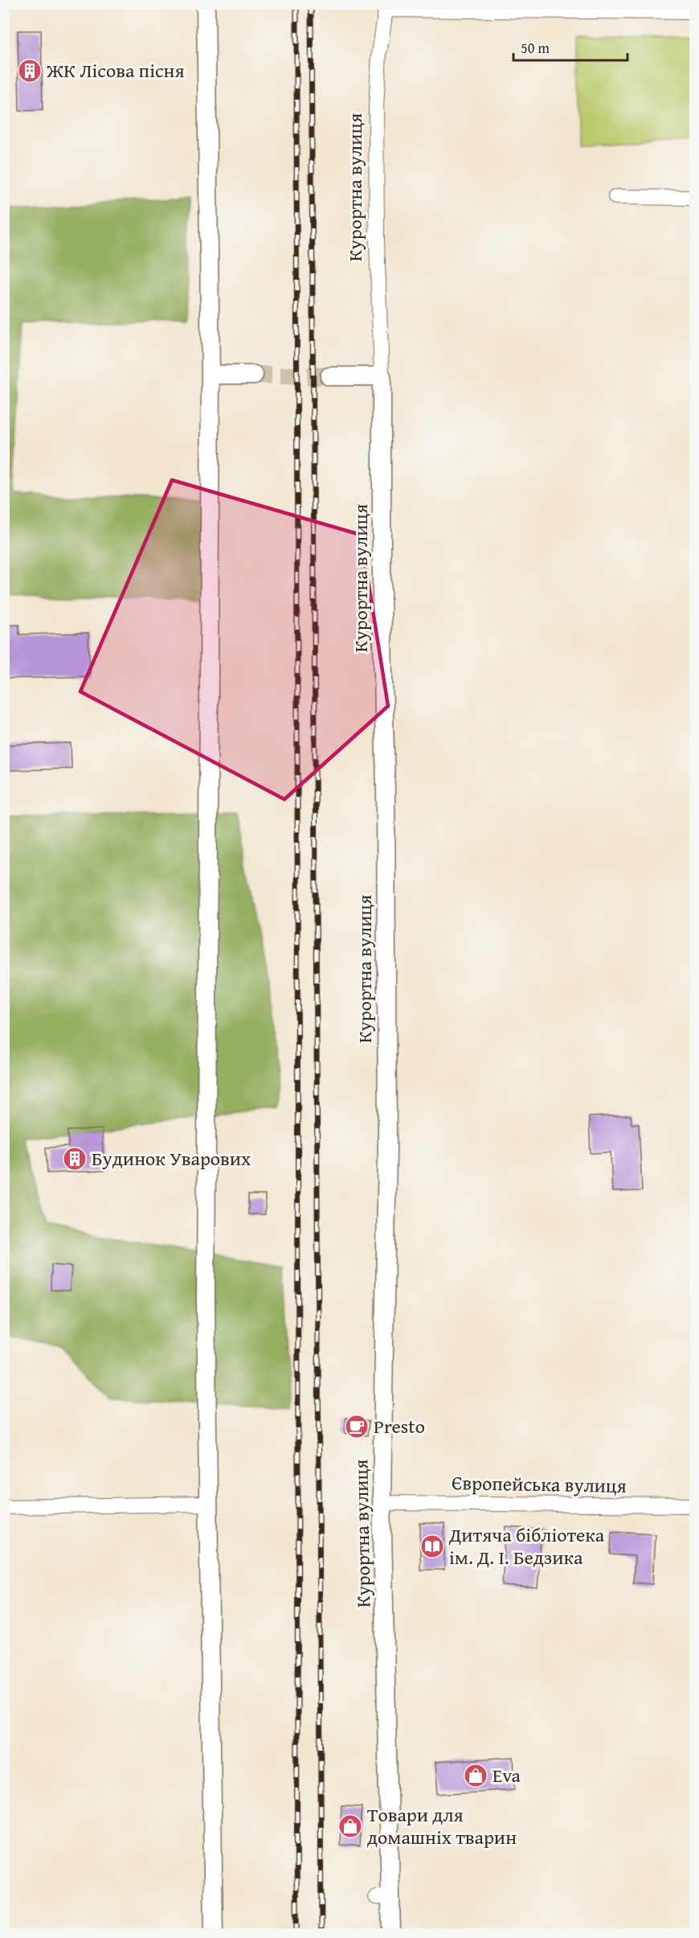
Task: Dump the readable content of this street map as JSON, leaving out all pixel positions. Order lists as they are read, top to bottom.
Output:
{
  "streets": {
    "street": ["Курортна вулиця", "Європейська вулиця"]
  },
  "crossings": [
    ["Курортна вулиця", "Європейська вулиця"]
  ],
  "places": {
    "building": ["ЖК Лісова пісня", "Будинок Уварових"],
    "cafe": ["Presto"],
    "library": ["Дитяча бібліотека ім. Д. І. Бедзика"],
    "shop": ["Eva", "Товари для домашніх тварин"]
  },
  "scale_bar": "50 m"
}
